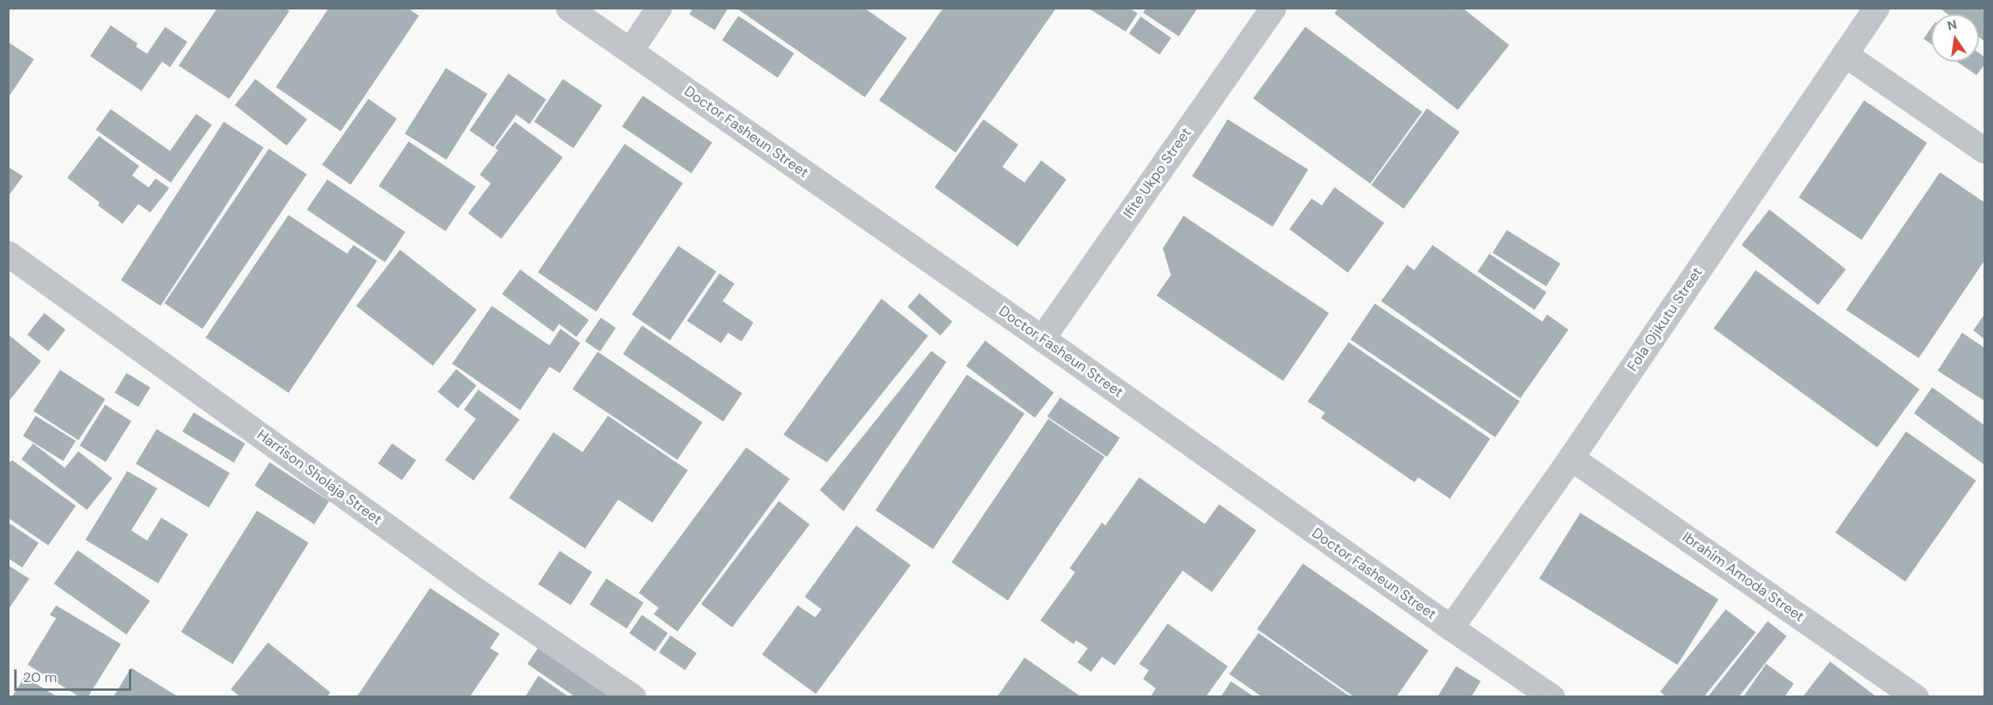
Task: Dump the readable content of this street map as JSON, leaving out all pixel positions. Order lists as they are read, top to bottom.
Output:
{
  "streets": {
    "street": [
      "Doctor Fasheun Street",
      "Ifite Ukpo Street",
      "Fola Ojikutu Street",
      "Harrison Sholaja Street",
      "Ibrahim Amoda Street"
    ]
  },
  "crossings": [
    ["Doctor Fasheun Street", "Ifite Ukpo Street"],
    ["Doctor Fasheun Street", "Fola Ojikutu Street"],
    ["Fola Ojikutu Street", "Ibrahim Amoda Street"]
  ],
  "scale_bar": "20 m",
  "north": "top"
}
